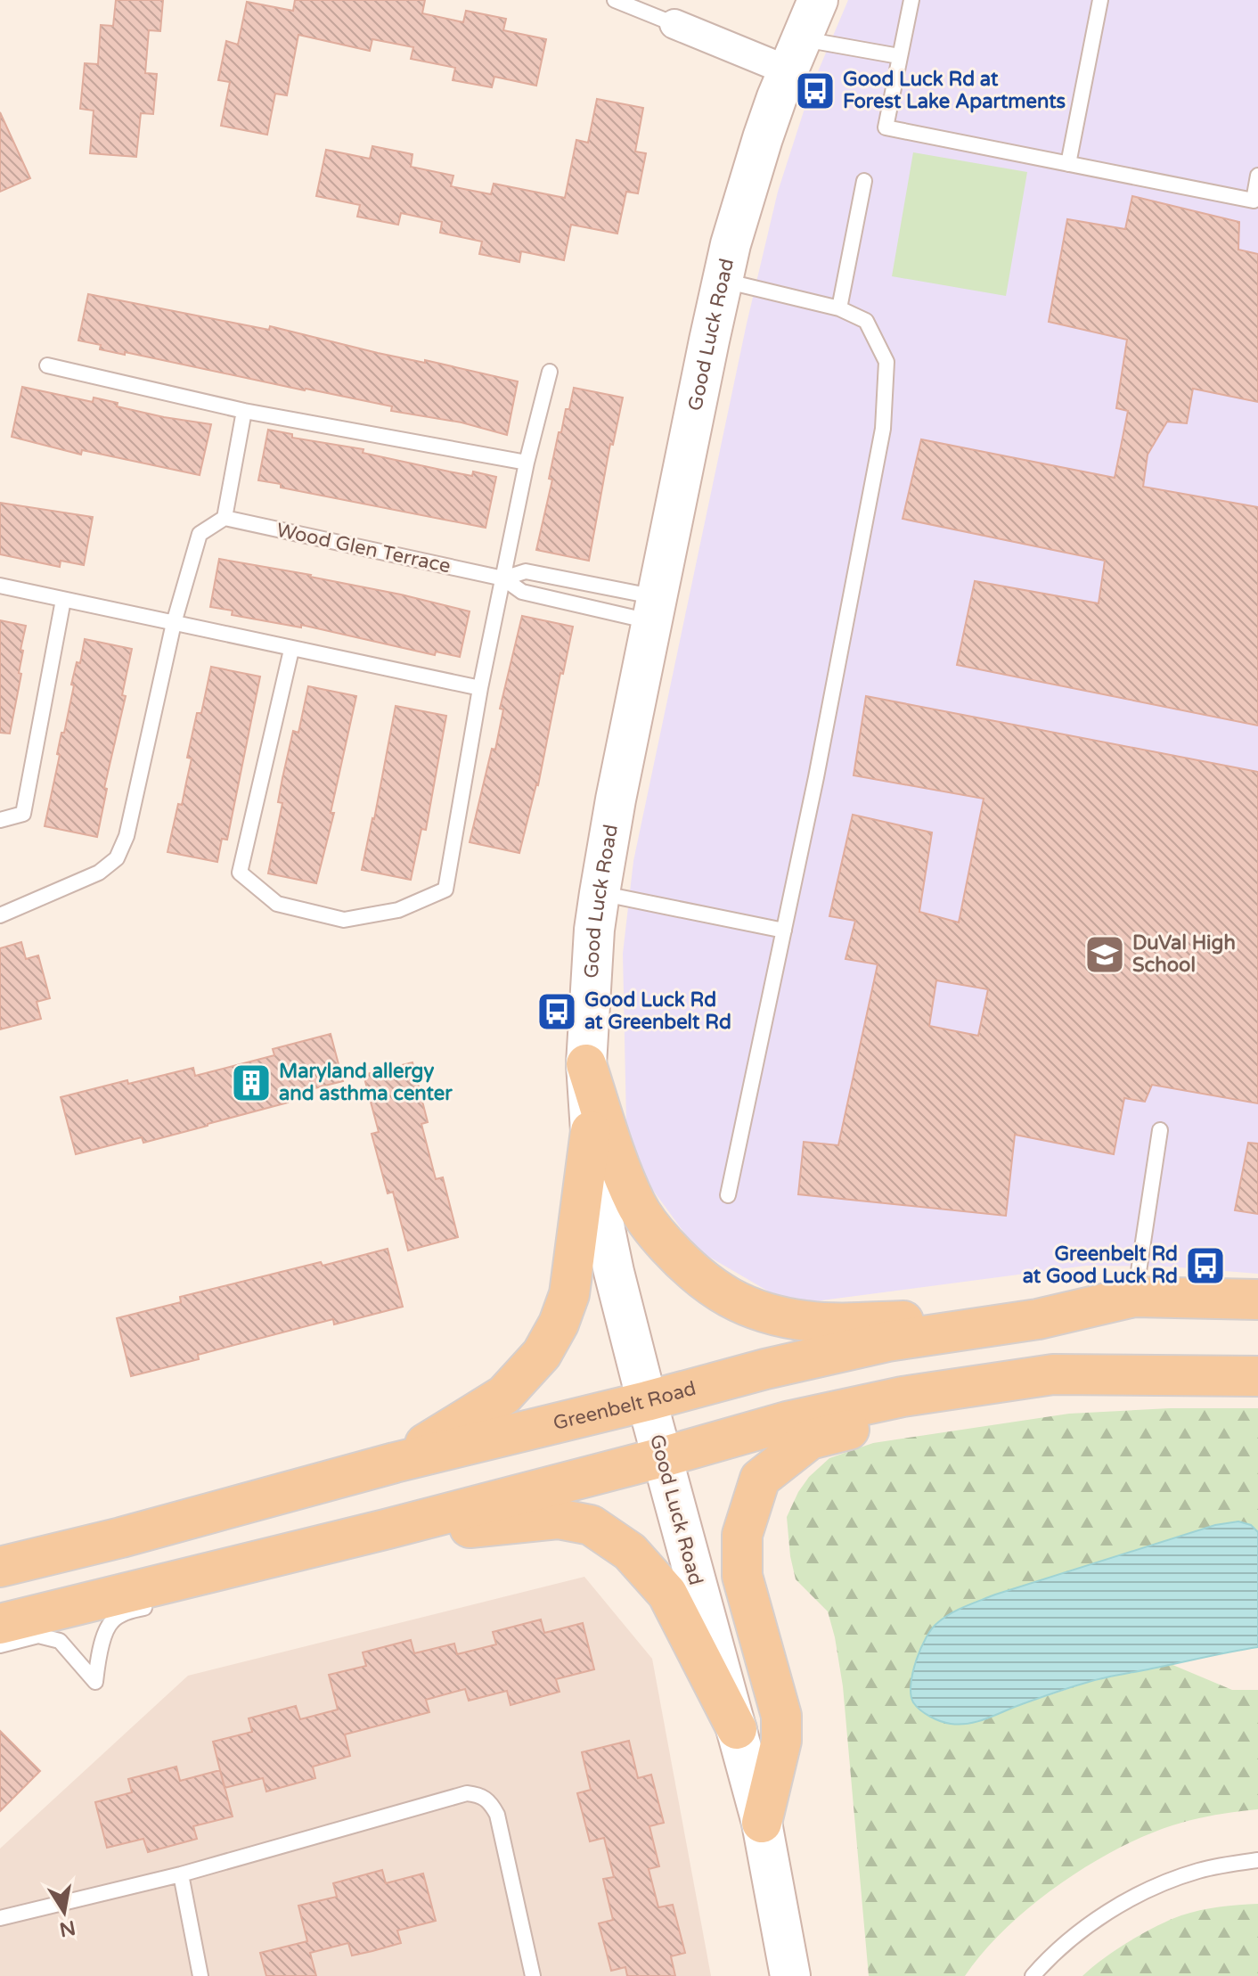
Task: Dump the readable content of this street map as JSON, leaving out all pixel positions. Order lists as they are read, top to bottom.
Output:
{
  "streets": {
    "main road": ["Good Luck Road", "Greenbelt Road"],
    "lane": ["Wood Glen Terrace"]
  },
  "crossings": [
    ["Good Luck Road", "Wood Glen Terrace"],
    ["Good Luck Road", "Greenbelt Road"]
  ],
  "places": {
    "bus stop": ["Good Luck Rd at Forest Lake Apartments", "Good Luck Rd at Greenbelt Rd", "Greenbelt Rd at Good Luck Rd"],
    "school or university": ["DuVal High School"],
    "building": ["Maryland allergy and asthma center"]
  },
  "north": "bottom"
}
